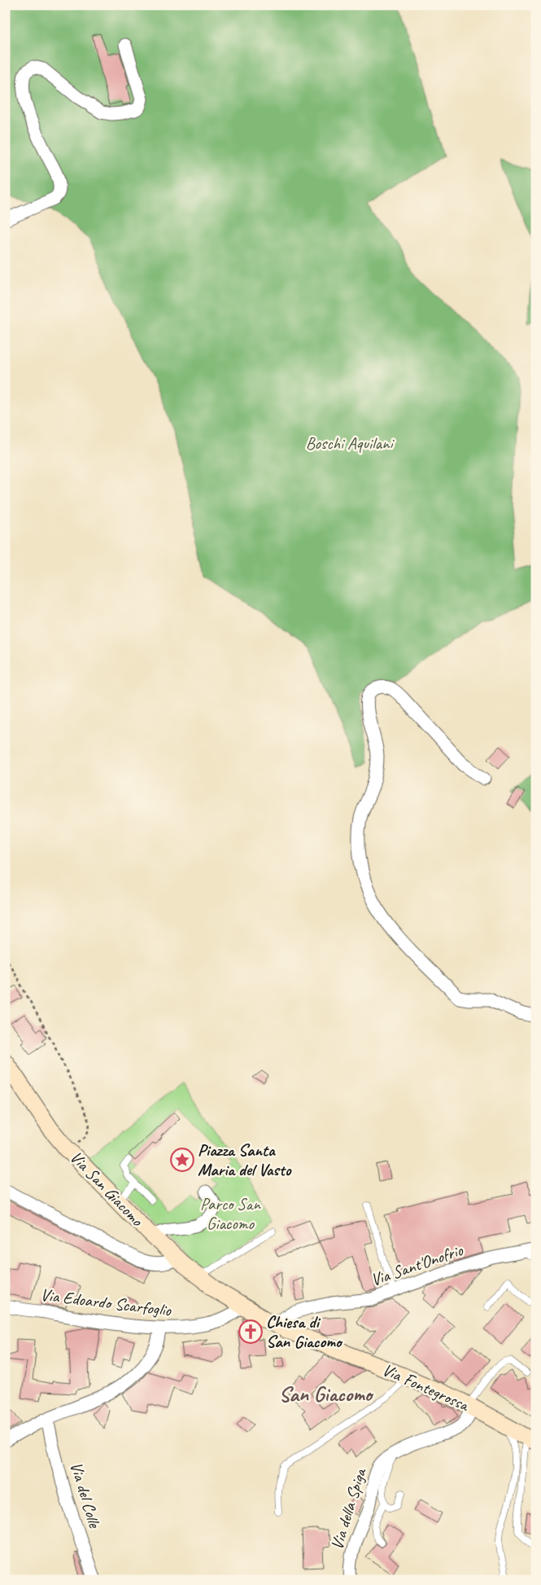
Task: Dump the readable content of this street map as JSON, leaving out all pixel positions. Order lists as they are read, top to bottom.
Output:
{
  "streets": {
    "street": [
      "Via San Giacomo",
      "Via Sant'Onofrio",
      "Via Edoardo Scarfoglio",
      "Via Fontegrossa",
      "Via del Colle",
      "Via della Spiga"
    ]
  },
  "crossings": [
    ["Via San Giacomo", "Via Sant'Onofrio"],
    ["Via San Giacomo", "Via Edoardo Scarfoglio"],
    ["Via San Giacomo", "Via Fontegrossa"],
    ["Via Sant'Onofrio", "Via Fontegrossa"],
    ["Via Fontegrossa", "Via della Spiga"]
  ],
  "districts": ["San Giacomo"],
  "parks": ["Boschi Aquilani", "Parco San Giacomo"],
  "places": {
    "place": ["Piazza Santa Maria del Vasto"],
    "church": ["Chiesa di San Giacomo"]
  }
}
